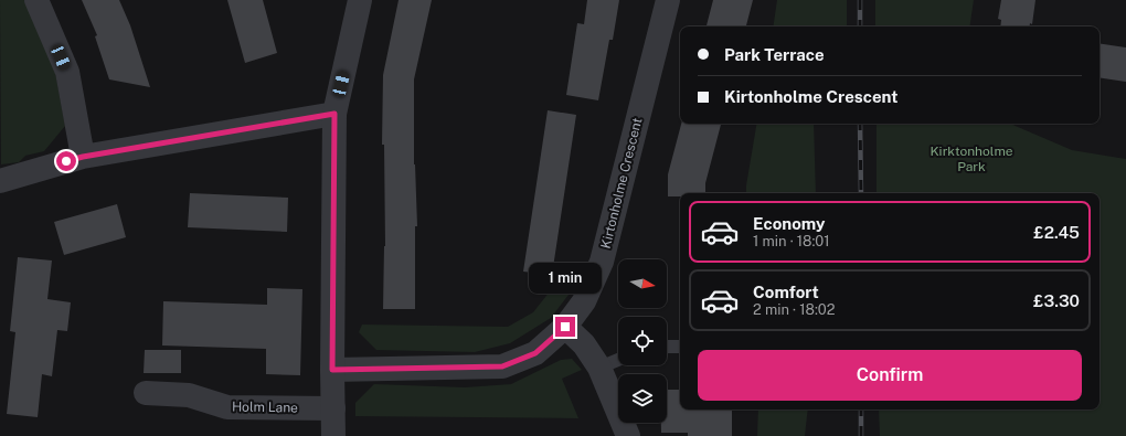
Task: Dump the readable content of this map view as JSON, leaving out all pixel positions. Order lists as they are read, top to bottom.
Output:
{
  "streets": {
    "street": ["Kirtonholme Crescent", "Holm Lane"]
  },
  "parks": ["Kirktonholme Park"],
  "north": "right",
  "page": {
    "banner": ["Park Terrace", "Kirtonholme Crescent"],
    "list": [
      {
        "name": "Economy",
        "note": "1 min · 18:01",
        "value": "£2.45"
      },
      {
        "name": "Comfort",
        "note": "2 min · 18:02",
        "value": "£3.30"
      }
    ],
    "bubble": "1 min",
    "buttons": "Confirm"
  }
}
